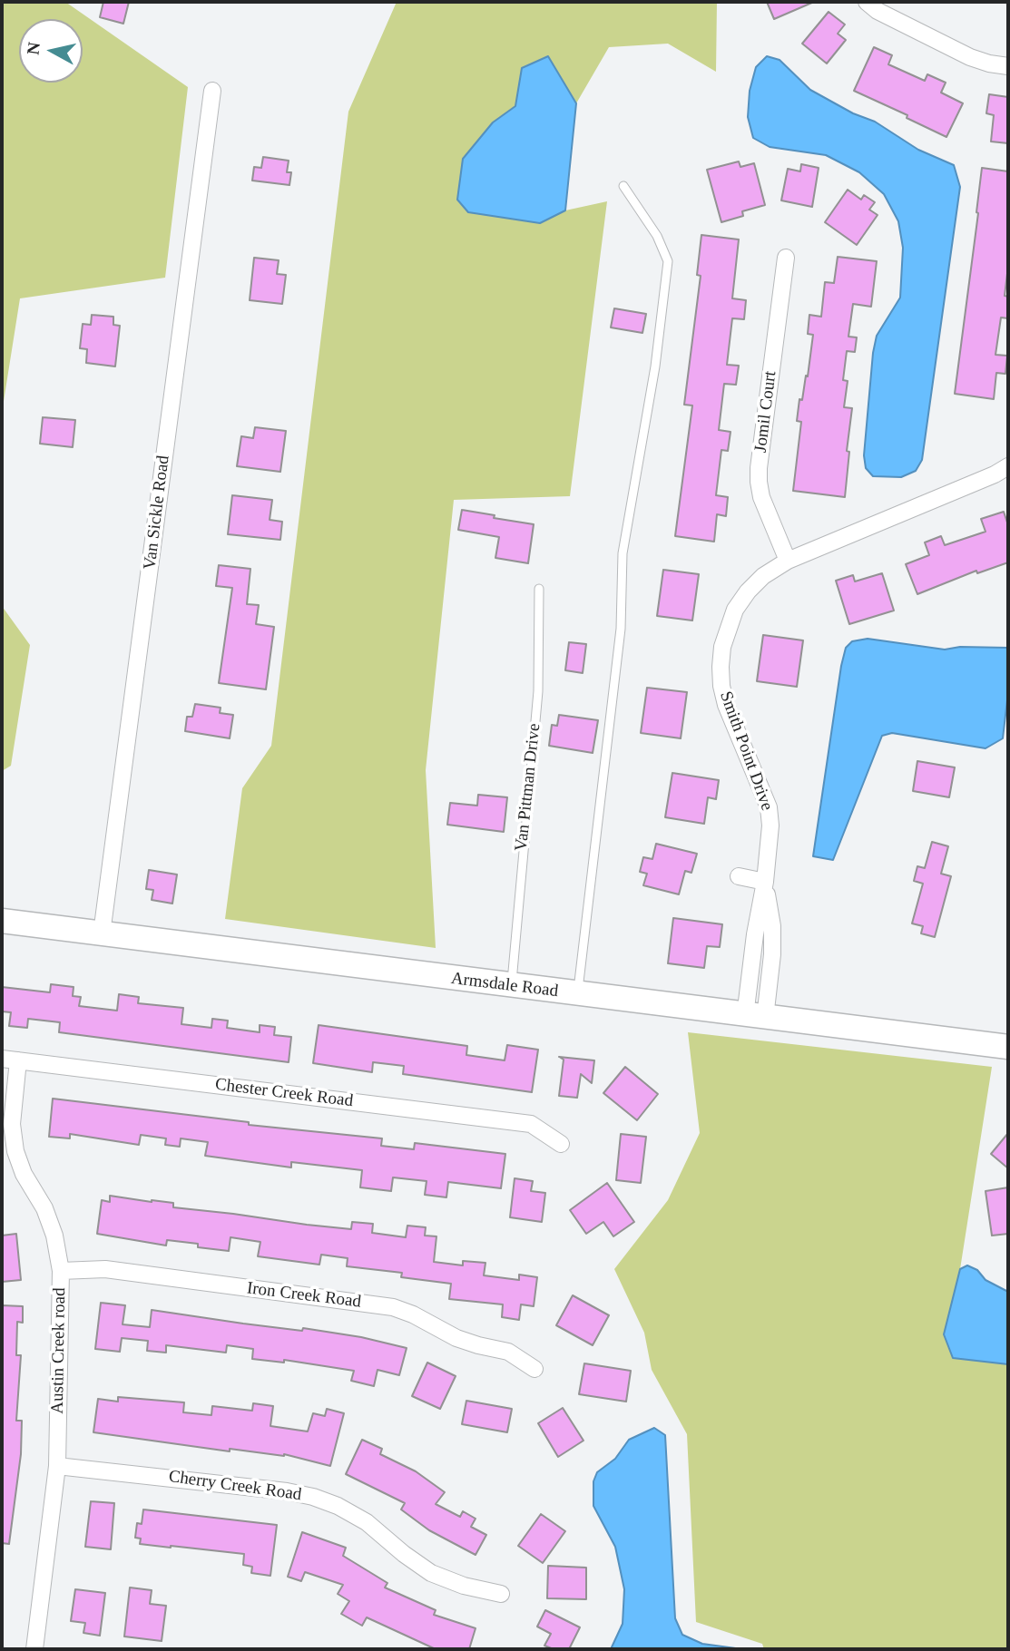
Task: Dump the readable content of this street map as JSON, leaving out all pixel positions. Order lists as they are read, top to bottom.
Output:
{
  "streets": {
    "street": [
      "Jomil Court",
      "Van Sickle Road",
      "Smith Point Drive",
      "Armsdale Road",
      "Chester Creek Road",
      "Iron Creek Road",
      "Austin Creek road",
      "Cherry Creek Road"
    ],
    "lane": ["Van Pittman Drive"]
  },
  "crossings": [
    ["Jomil Court", "Smith Point Drive"],
    ["Van Sickle Road", "Armsdale Road"],
    ["Smith Point Drive", "Armsdale Road"],
    ["Van Pittman Drive", "Armsdale Road"],
    ["Chester Creek Road", "Austin Creek road"],
    ["Iron Creek Road", "Austin Creek road"],
    ["Austin Creek road", "Cherry Creek Road"]
  ],
  "north": "left"
}
